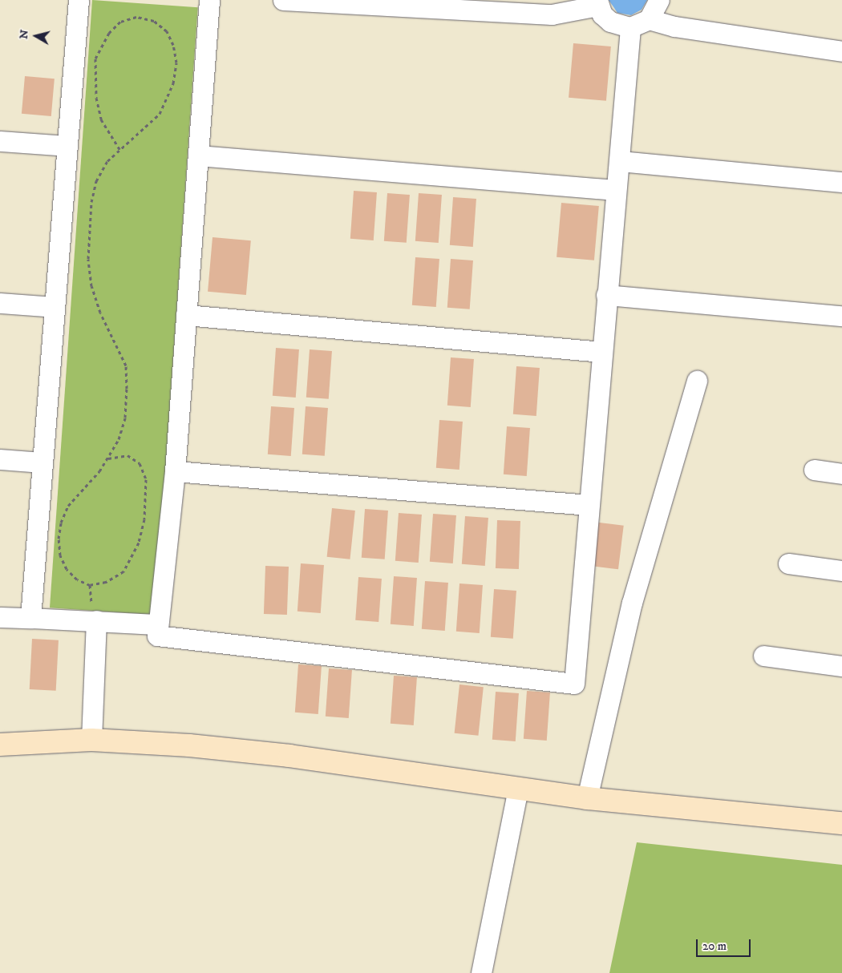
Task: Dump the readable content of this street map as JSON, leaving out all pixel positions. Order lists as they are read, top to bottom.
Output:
{
  "scale_bar": "20 m",
  "north": "left"
}
